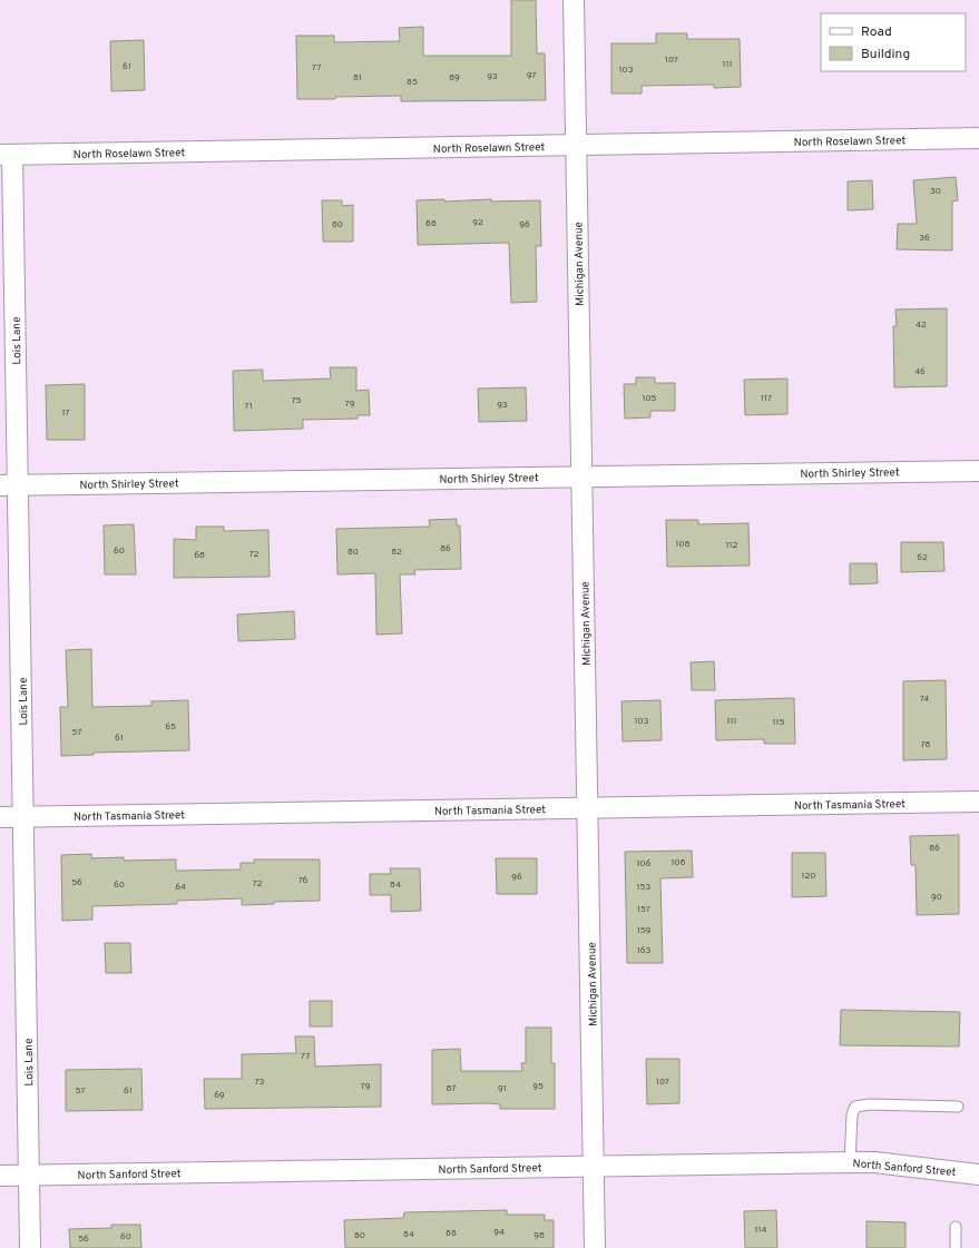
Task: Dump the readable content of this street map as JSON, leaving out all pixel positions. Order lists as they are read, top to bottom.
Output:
{
  "streets": {
    "street": [
      "North Roselawn Street",
      "Michigan Avenue",
      "Lois Lane",
      "North Shirley Street",
      "North Tasmania Street",
      "North Sanford Street"
    ]
  },
  "crossings": [
    ["North Roselawn Street", "Michigan Avenue"],
    ["North Roselawn Street", "Lois Lane"],
    ["Michigan Avenue", "North Shirley Street"],
    ["Michigan Avenue", "North Tasmania Street"],
    ["Michigan Avenue", "North Sanford Street"],
    ["Lois Lane", "North Shirley Street"],
    ["Lois Lane", "North Tasmania Street"],
    ["Lois Lane", "North Sanford Street"]
  ],
  "house_numbers": [
    "107",
    "111",
    "61",
    "77",
    "103",
    "97",
    "93",
    "81",
    "89",
    "85",
    "30",
    "92",
    "88",
    "80",
    "96",
    "36",
    "42",
    "46",
    "105",
    "117",
    "75",
    "79",
    "93",
    "71",
    "17",
    "108",
    "112",
    "86",
    "60",
    "80",
    "82",
    "72",
    "68",
    "62",
    "74",
    "103",
    "111",
    "115",
    "65",
    "57",
    "61",
    "78",
    "86",
    "108",
    "106",
    "120",
    "96",
    "76",
    "56",
    "72",
    "60",
    "84",
    "64",
    "153",
    "90",
    "157",
    "159",
    "163",
    "77",
    "73",
    "107",
    "79",
    "95",
    "87",
    "91",
    "57",
    "61",
    "69",
    "114",
    "94",
    "88",
    "84",
    "80",
    "98",
    "60",
    "56"
  ],
  "legend": ["Road", "Building"]
}
